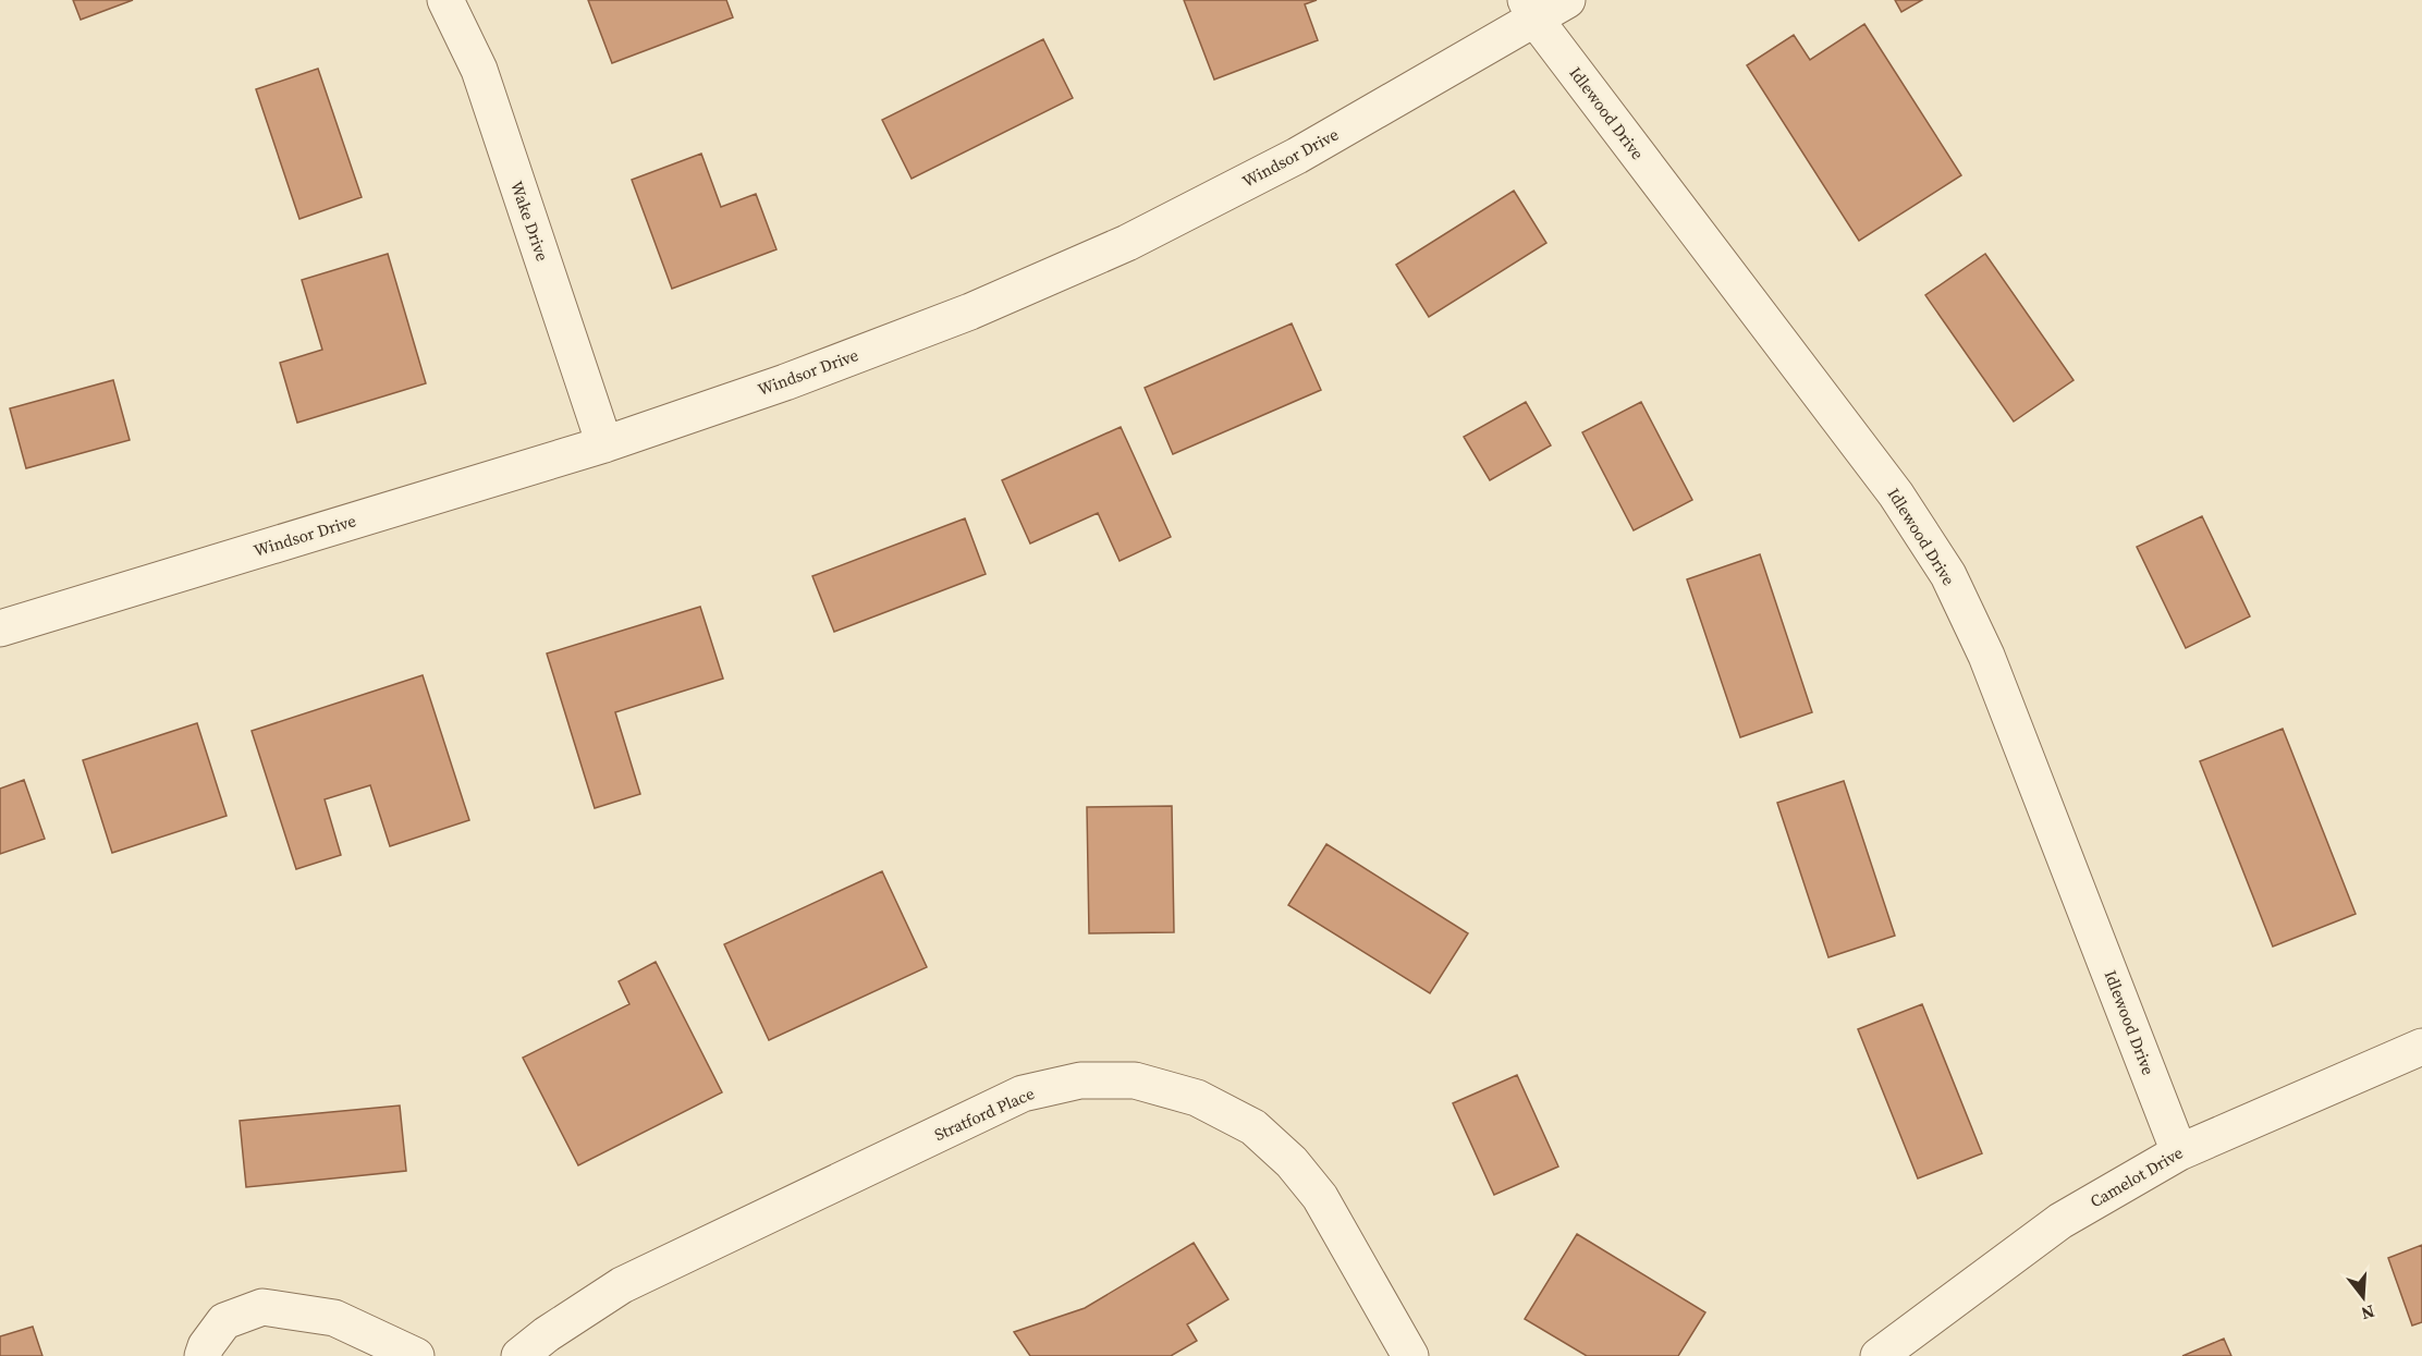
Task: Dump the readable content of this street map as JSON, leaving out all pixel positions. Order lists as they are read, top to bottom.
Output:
{
  "streets": {
    "street": [
      "Idlewood Drive",
      "Windsor Drive",
      "Wake Drive",
      "Stratford Place",
      "Camelot Drive"
    ]
  },
  "crossings": [
    ["Idlewood Drive", "Windsor Drive"],
    ["Idlewood Drive", "Camelot Drive"],
    ["Windsor Drive", "Wake Drive"]
  ],
  "north": "bottom"
}
